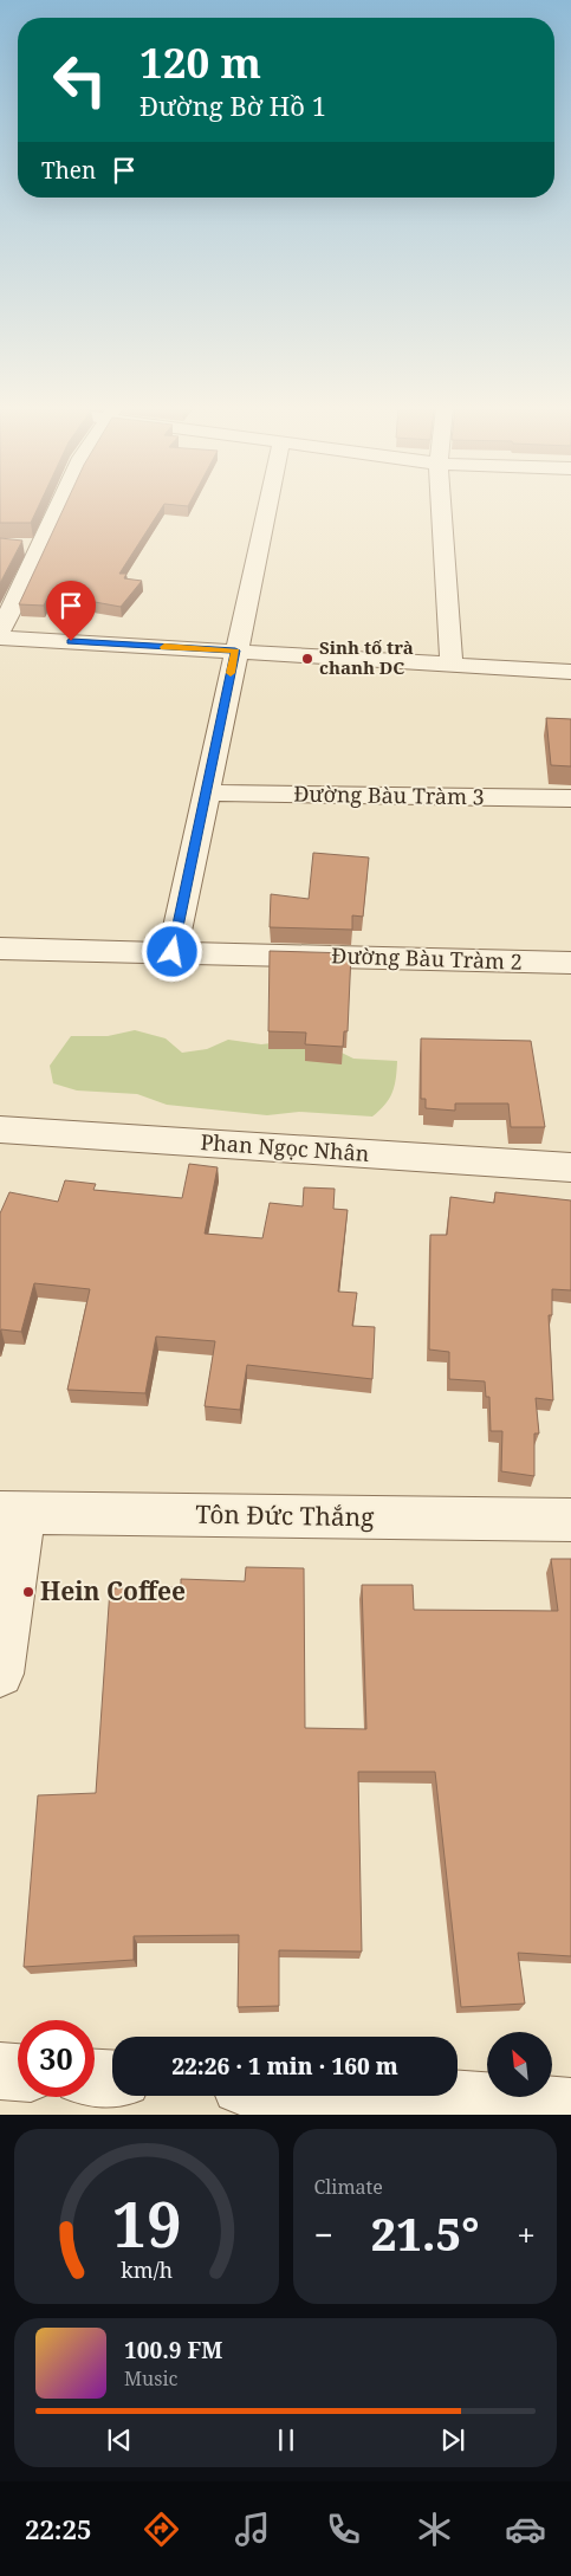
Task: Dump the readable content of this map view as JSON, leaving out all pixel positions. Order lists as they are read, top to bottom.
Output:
{
  "streets": {
    "street": [
      "Đường Bàu Tràm 3",
      "Đường Bàu Tràm 2",
      "Phan Ngọc Nhân",
      "Tôn Đức Thắng"
    ]
  },
  "places": ["Sinh tố trà chanh DC", "Hein Coffee"],
  "north": "top left",
  "page": {
    "turn": ["120 m", "Đường Bờ Hồ 1"],
    "then": "Then",
    "limit": "30",
    "trip": "22:26 · 1 min · 160 m",
    "tile": "Climate",
    "heat": ["−", "21.5°", "+"],
    "song": ["100.9 FM", "Music"],
    "tabs": "22:25",
    "gauge": ["19", "km/h"]
  }
}
